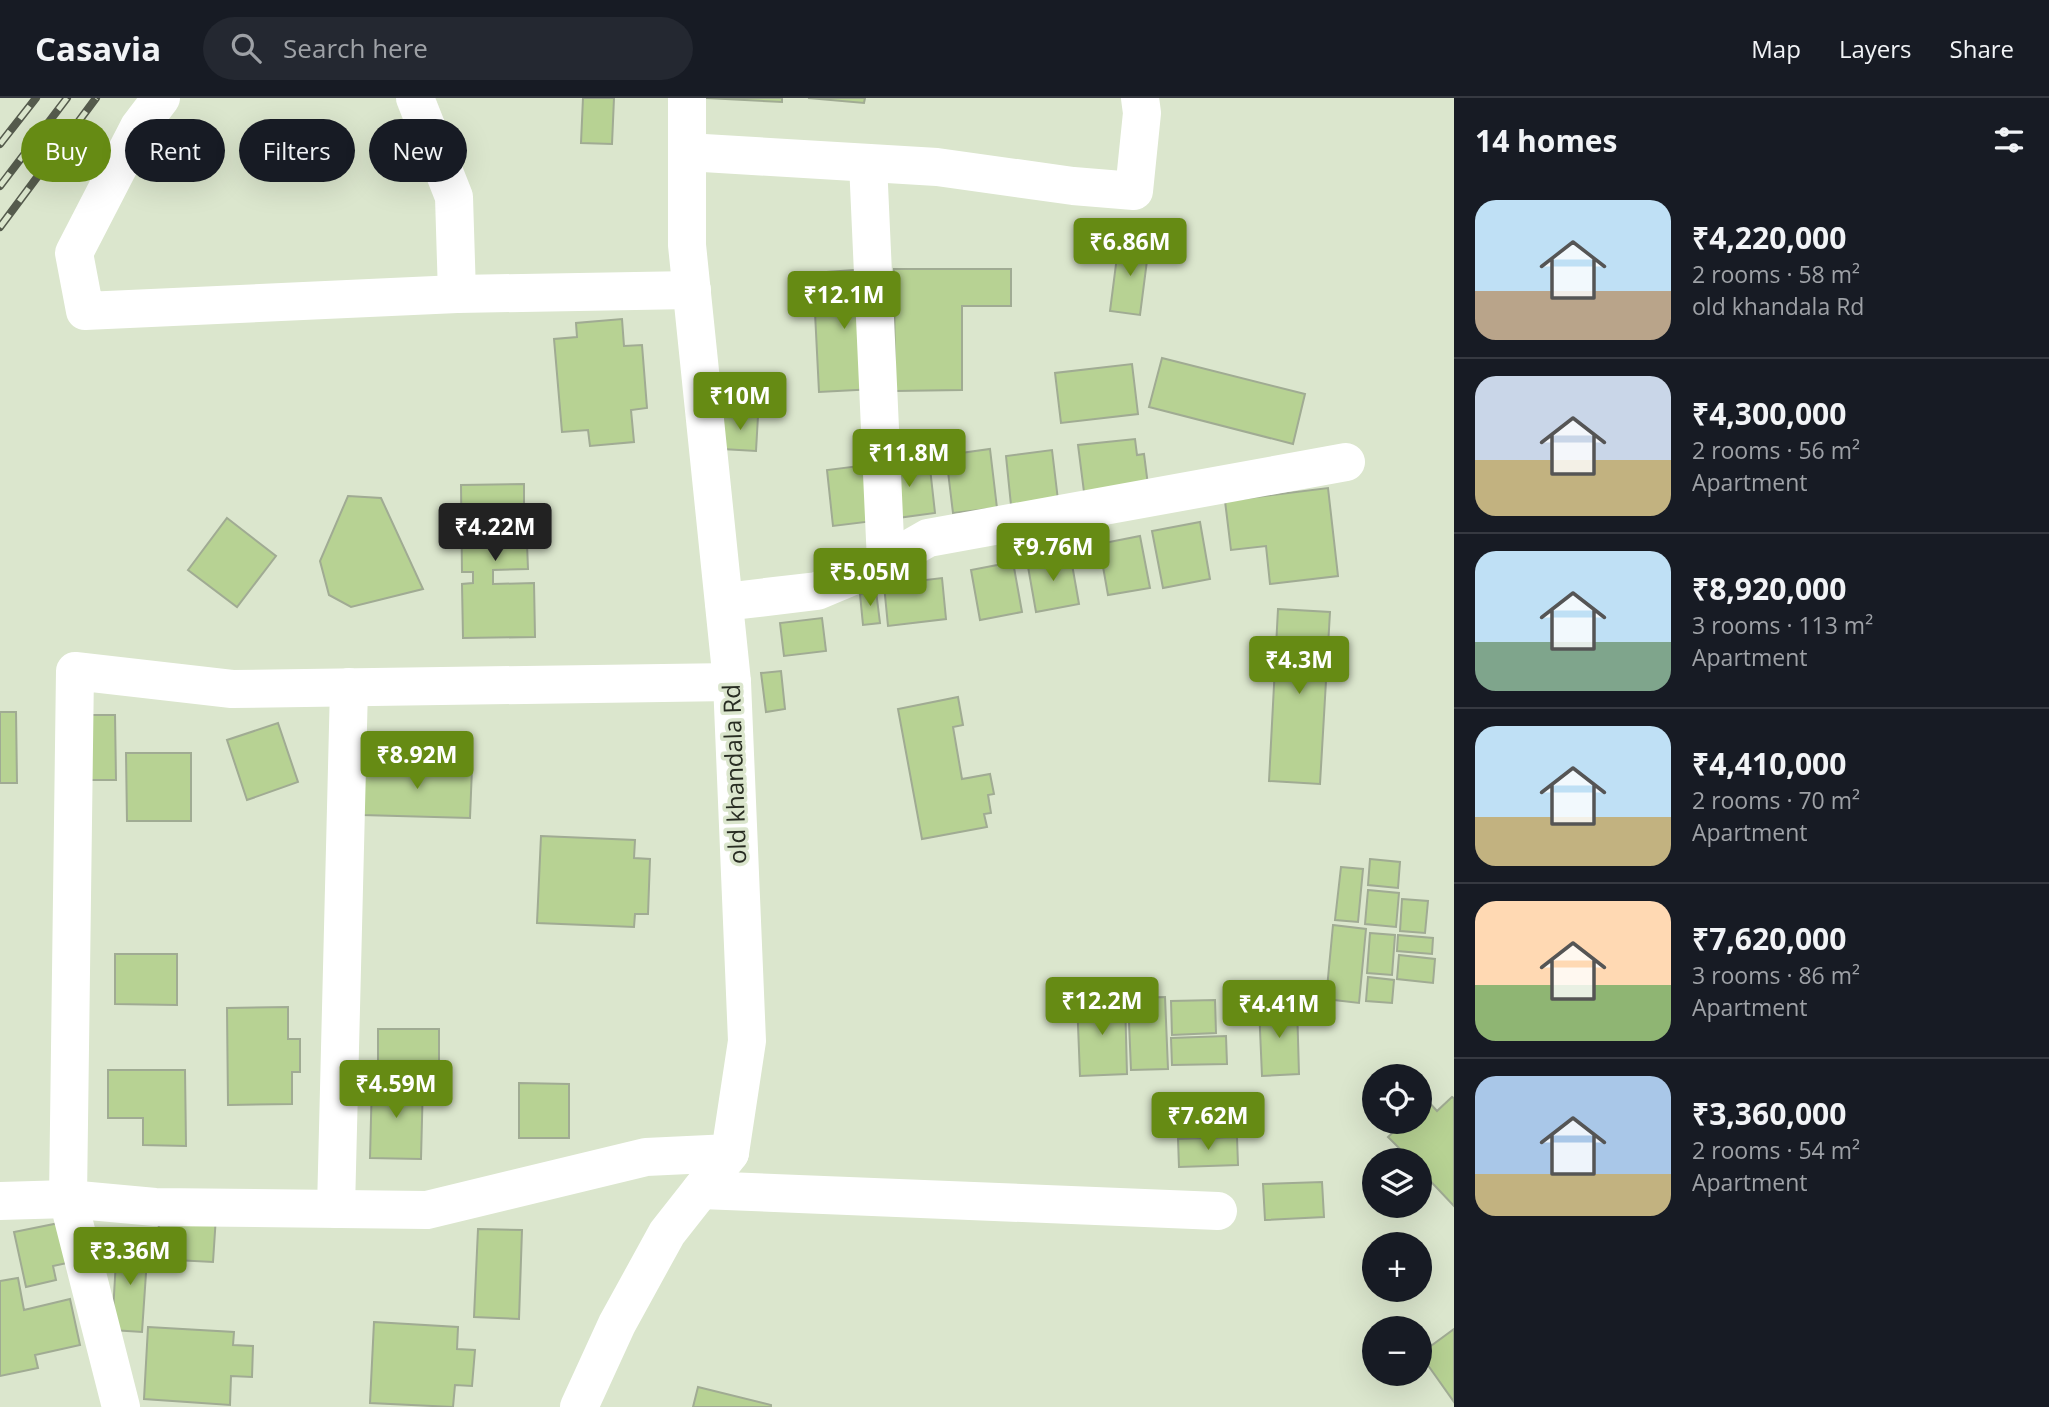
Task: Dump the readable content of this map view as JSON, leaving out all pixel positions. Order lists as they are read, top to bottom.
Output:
{
  "streets": {
    "street": ["old khandala Rd"]
  },
  "page": {
    "header": "Casavia",
    "search": "Search here",
    "nav": ["Map", "Layers", "Share"],
    "heading": "14 homes",
    "chip": [
      "Buy",
      "Rent",
      "Filters",
      "New"
    ],
    "list": [
      {
        "name": "₹4,220,000",
        "note": "2 rooms · 58 m² · old khandala Rd"
      },
      {
        "name": "₹4,300,000",
        "note": "2 rooms · 56 m² · Apartment"
      },
      {
        "name": "₹8,920,000",
        "note": "3 rooms · 113 m² · Apartment"
      },
      {
        "name": "₹4,410,000",
        "note": "2 rooms · 70 m² · Apartment"
      },
      {
        "name": "₹7,620,000",
        "note": "3 rooms · 86 m² · Apartment"
      },
      {
        "name": "₹3,360,000",
        "note": "2 rooms · 54 m² · Apartment"
      }
    ],
    "price": [
      "₹6.86M",
      "₹12.1M",
      "₹10M",
      "₹11.8M",
      "₹4.22M",
      "₹9.76M",
      "₹5.05M",
      "₹4.3M",
      "₹8.92M",
      "₹12.2M",
      "₹4.41M",
      "₹4.59M",
      "₹7.62M",
      "₹3.36M"
    ],
    "map_buttons": ["+", "−"]
  }
}
